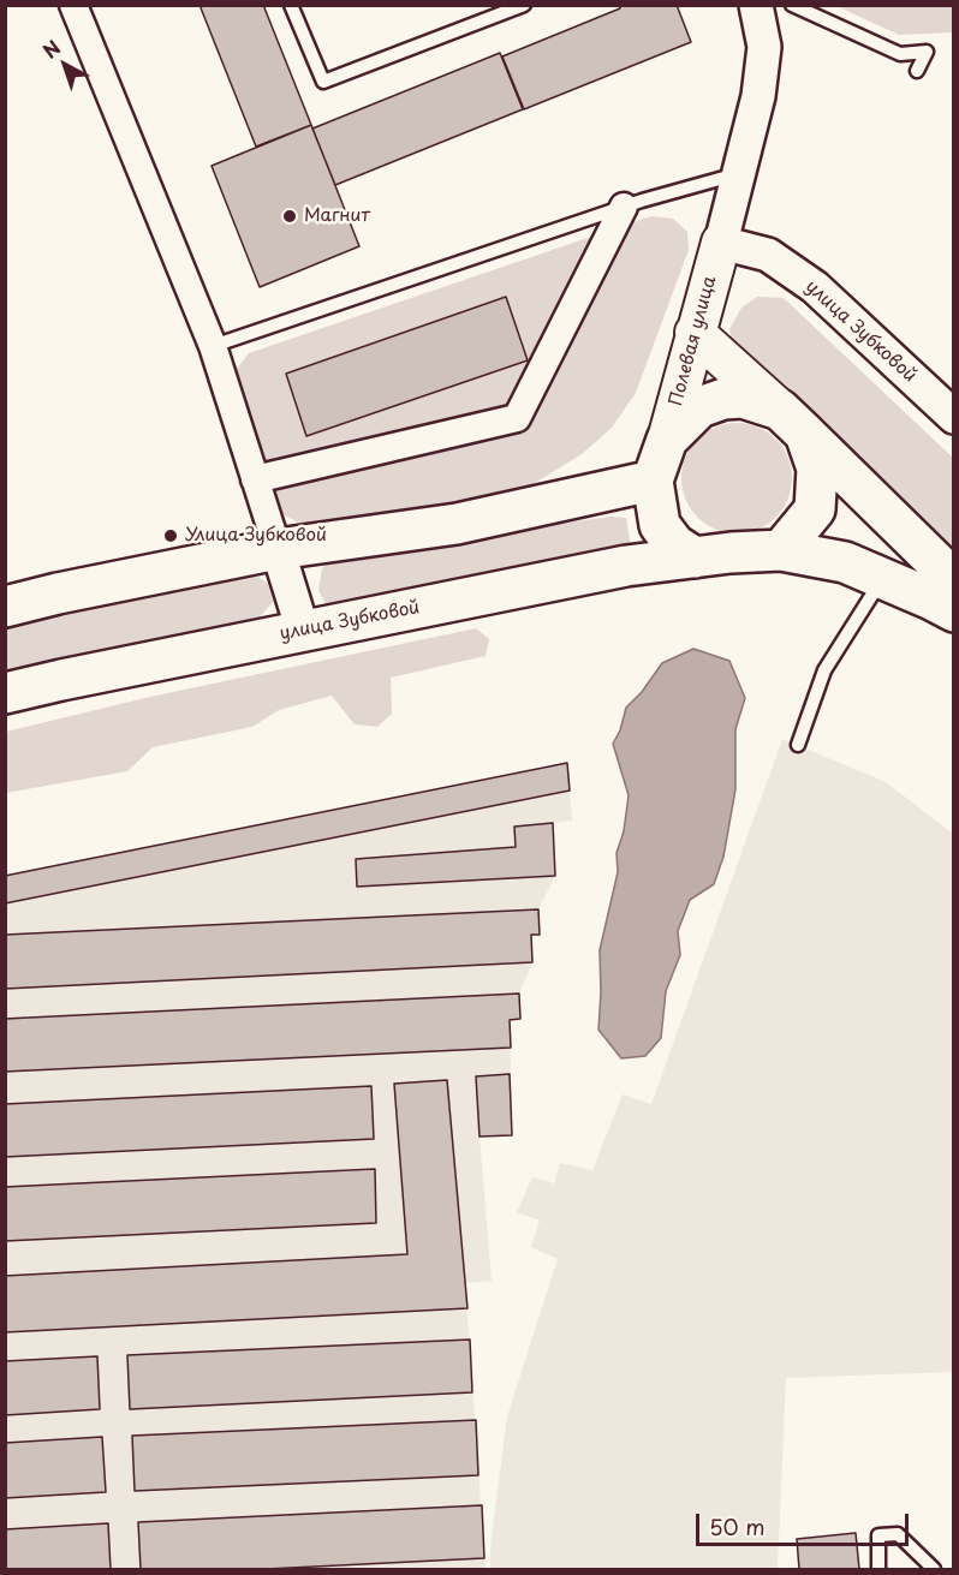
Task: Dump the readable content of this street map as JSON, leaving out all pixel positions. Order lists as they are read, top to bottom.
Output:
{
  "streets": {
    "main road": ["улица Зубковой", "Полевая улица"]
  },
  "crossings": [
    ["улица Зубковой", "Полевая улица"]
  ],
  "places": ["Магнит", "Улица Зубковой"],
  "scale_bar": "50 m",
  "north": "top left"
}
